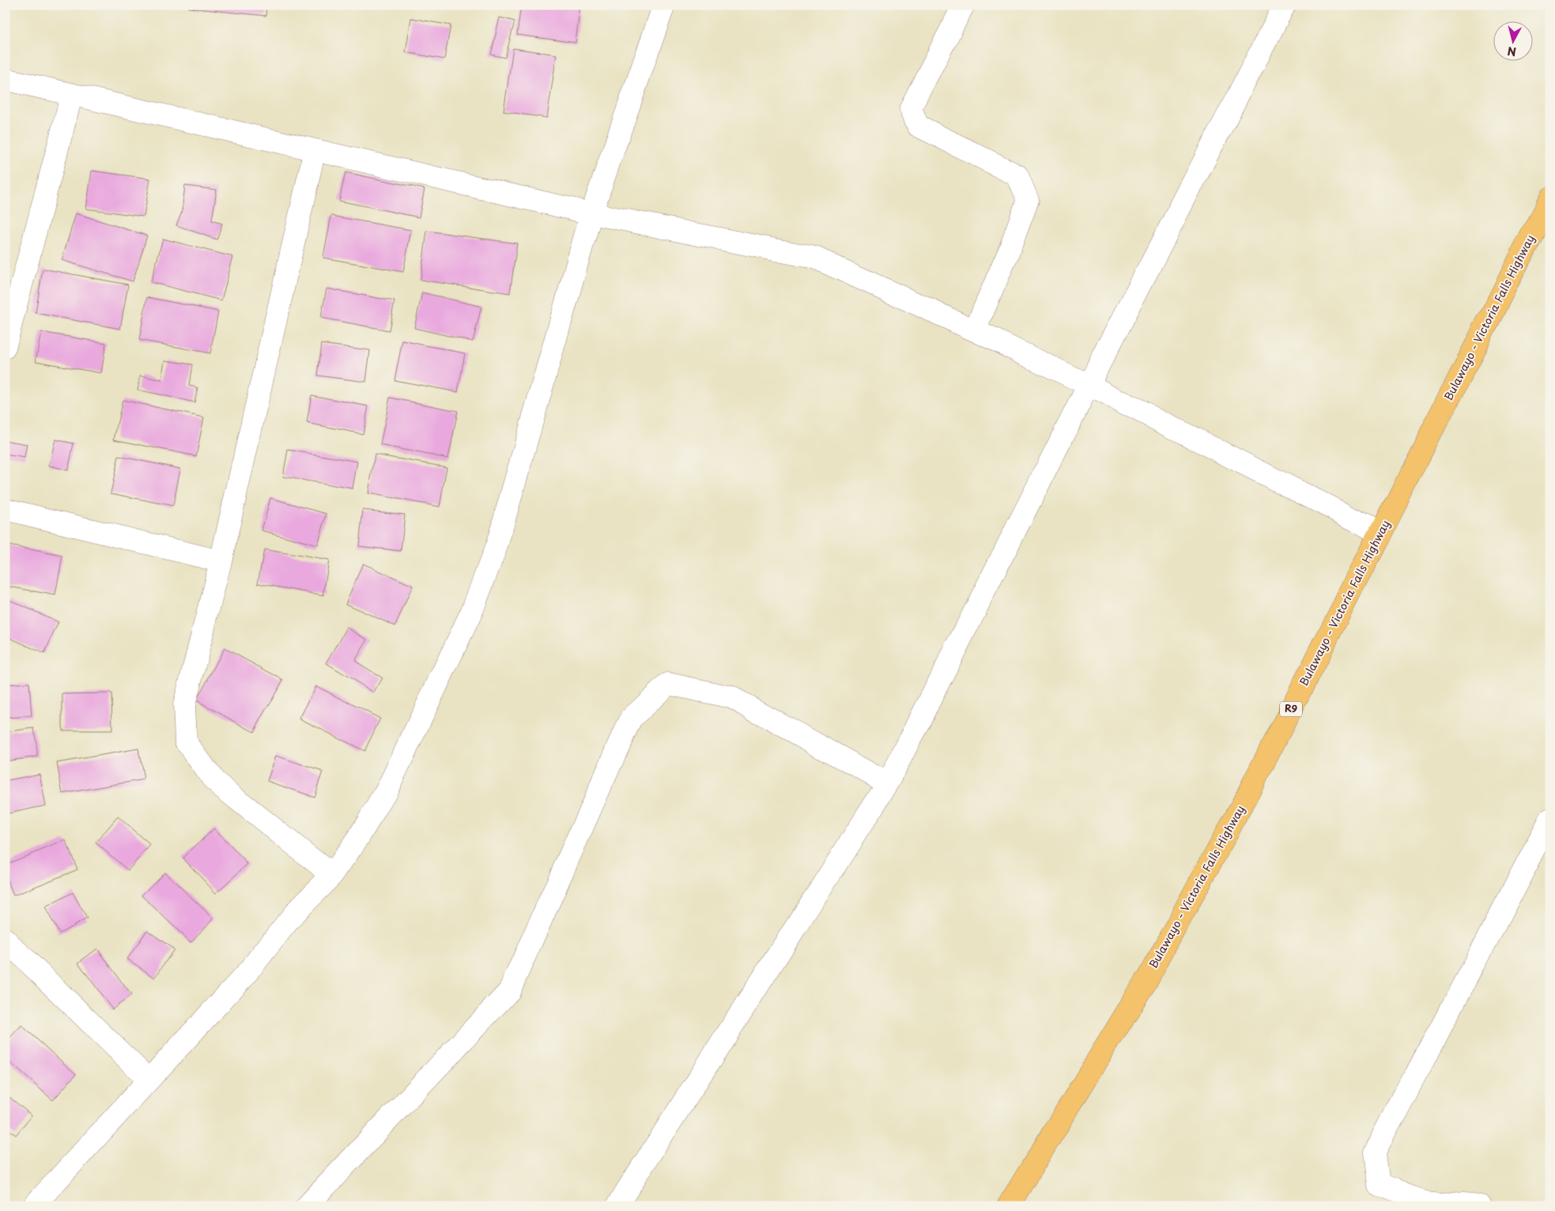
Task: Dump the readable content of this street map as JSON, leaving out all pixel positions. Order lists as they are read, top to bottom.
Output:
{
  "streets": {
    "highway": ["Bulawayo - Victoria Falls Highway", "R9"]
  },
  "north": "bottom"
}
